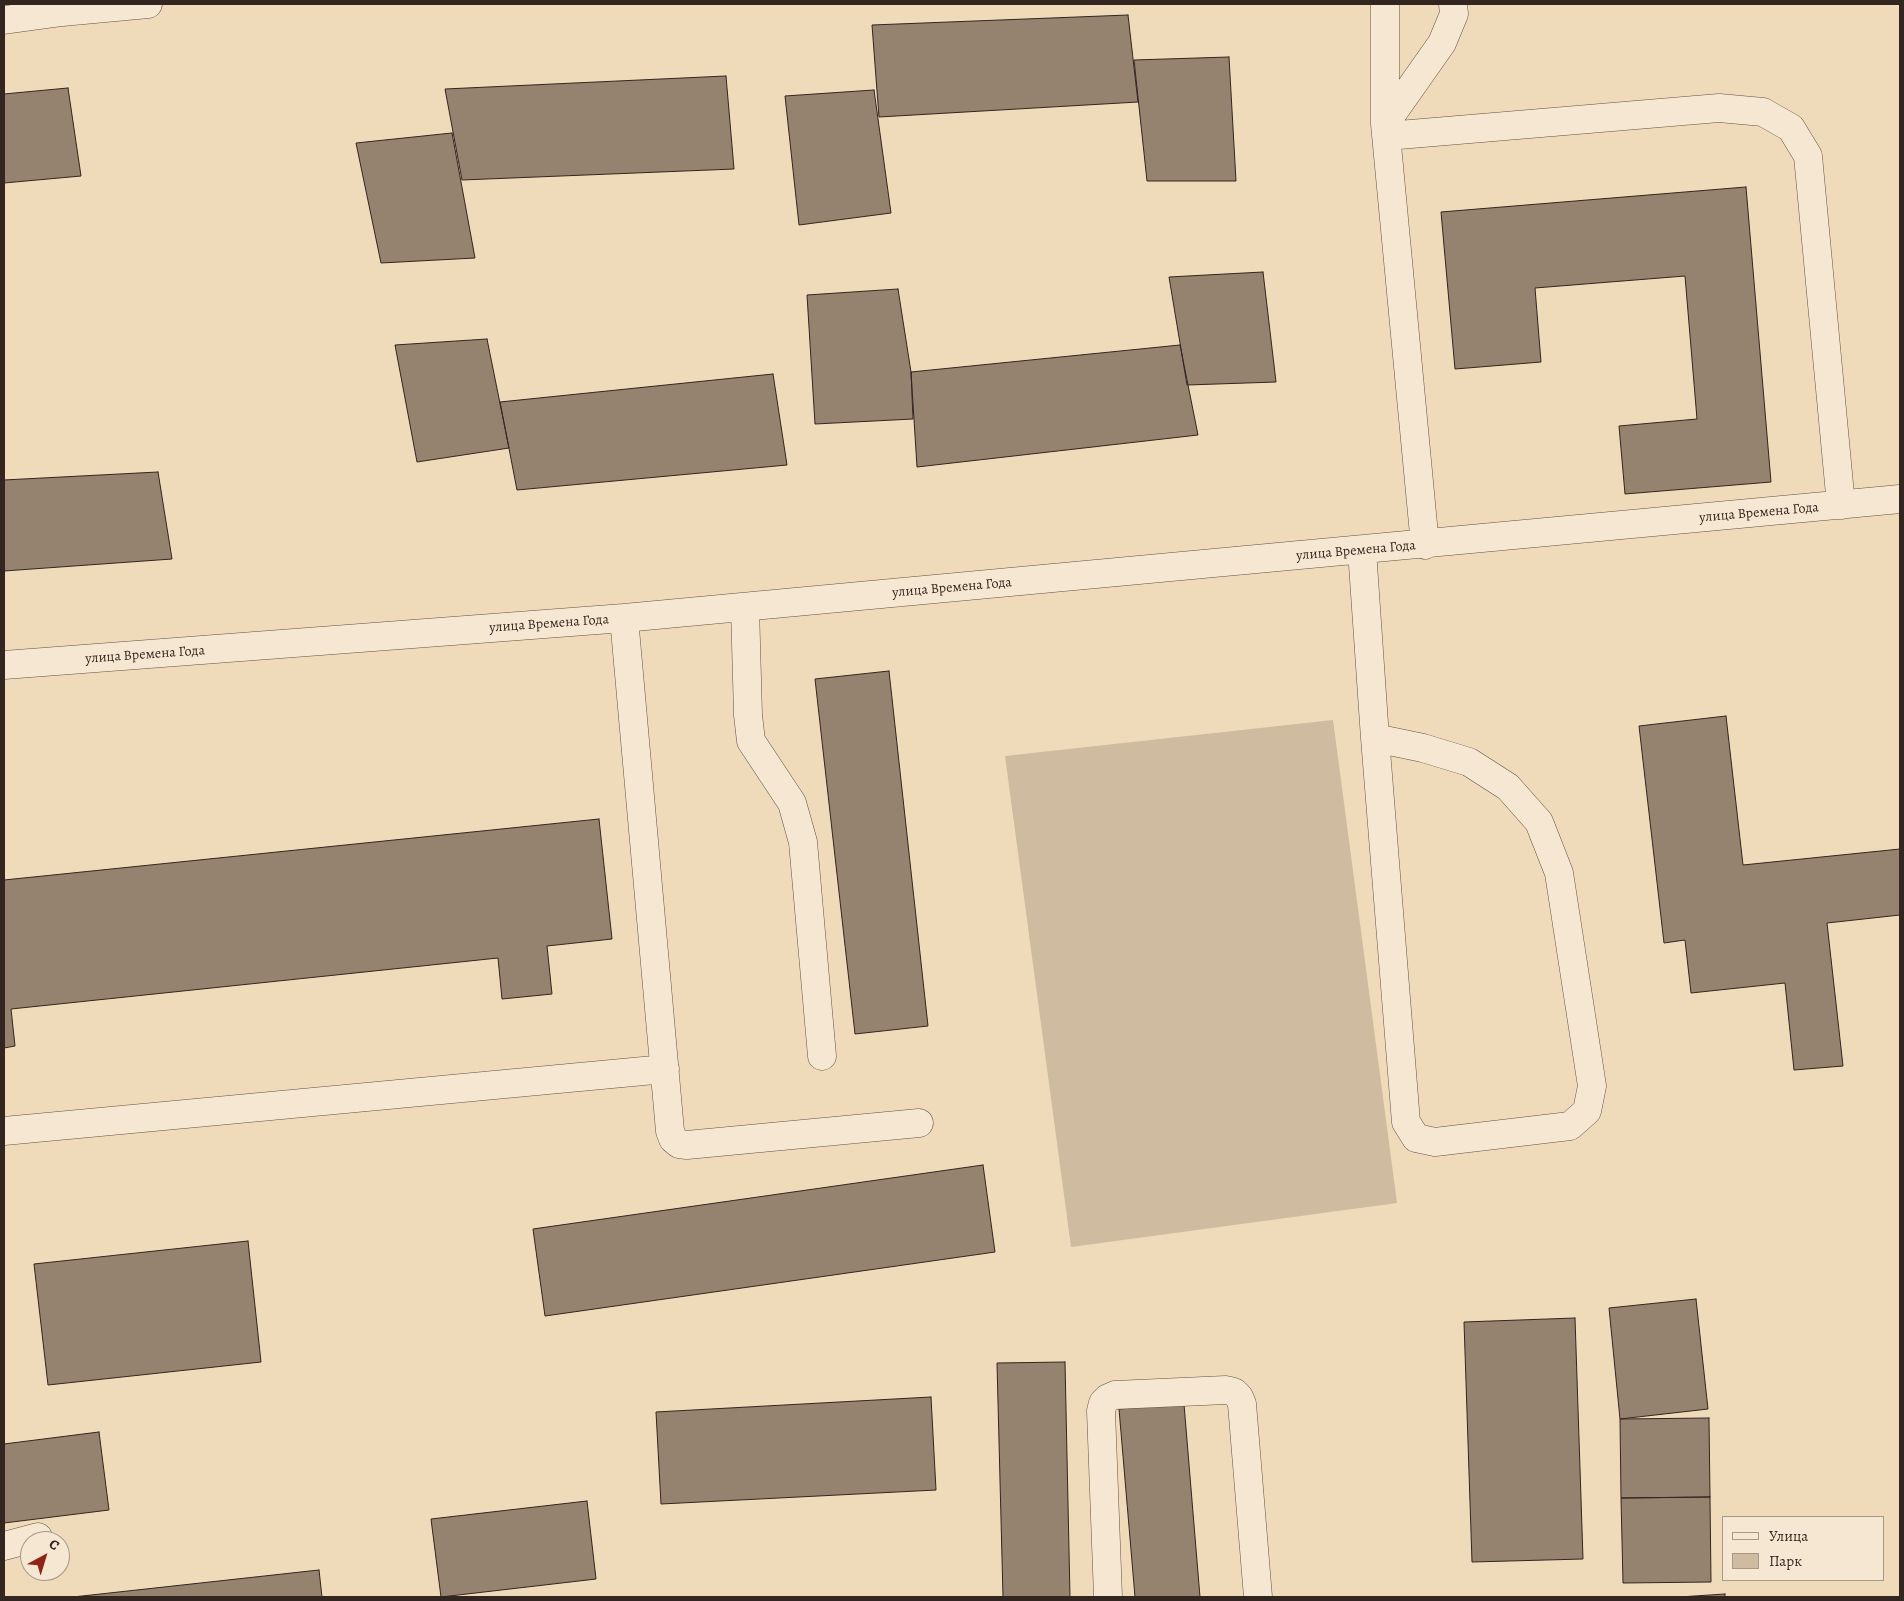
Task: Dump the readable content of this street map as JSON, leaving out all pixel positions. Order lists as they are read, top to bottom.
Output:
{
  "streets": {
    "street": ["улица Времена Года"]
  },
  "legend": ["Улица", "Парк"],
  "north": "top right"
}
